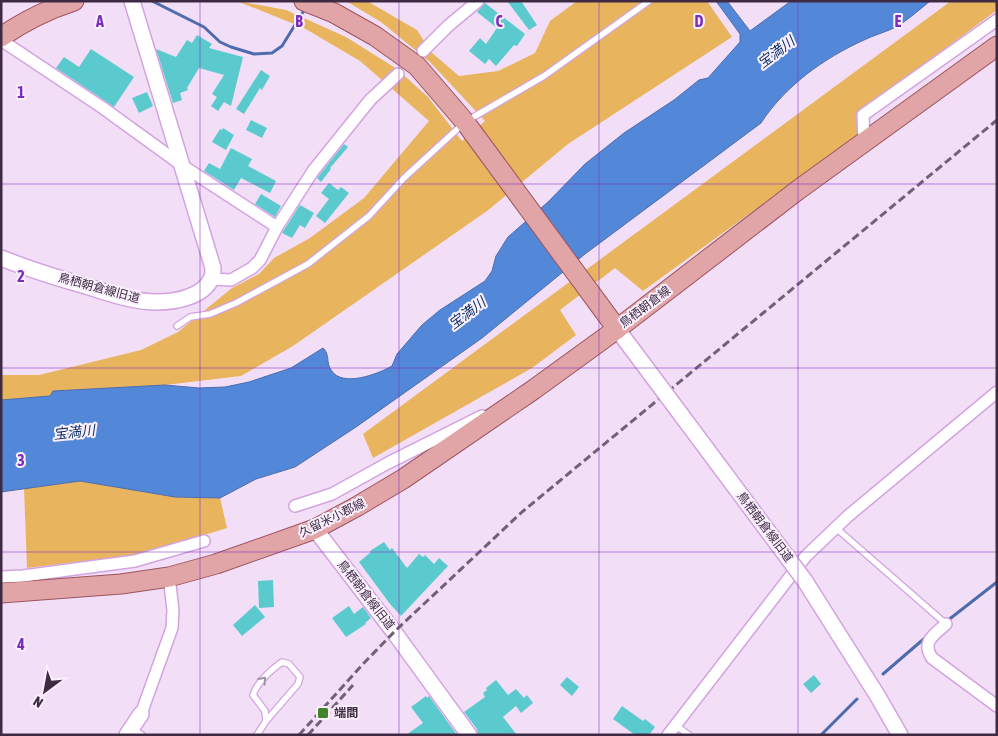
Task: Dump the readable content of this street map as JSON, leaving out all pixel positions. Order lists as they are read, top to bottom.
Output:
{
  "streets": {
    "main road": ["鳥栖朝倉線", "久留米小郡線"],
    "street": ["鳥栖朝倉線旧道"]
  },
  "crossings": [
    ["鳥栖朝倉線旧道", "鳥栖朝倉線"],
    ["鳥栖朝倉線旧道", "久留米小郡線"],
    ["鳥栖朝倉線", "久留米小郡線"]
  ],
  "water": ["宝満川"],
  "places": {
    "transit": ["端間"]
  },
  "north": "bottom left",
  "grid": {
    "columns": [
      "A",
      "B",
      "C",
      "D",
      "E"
    ],
    "rows": [
      "1",
      "2",
      "3",
      "4"
    ]
  }
}
